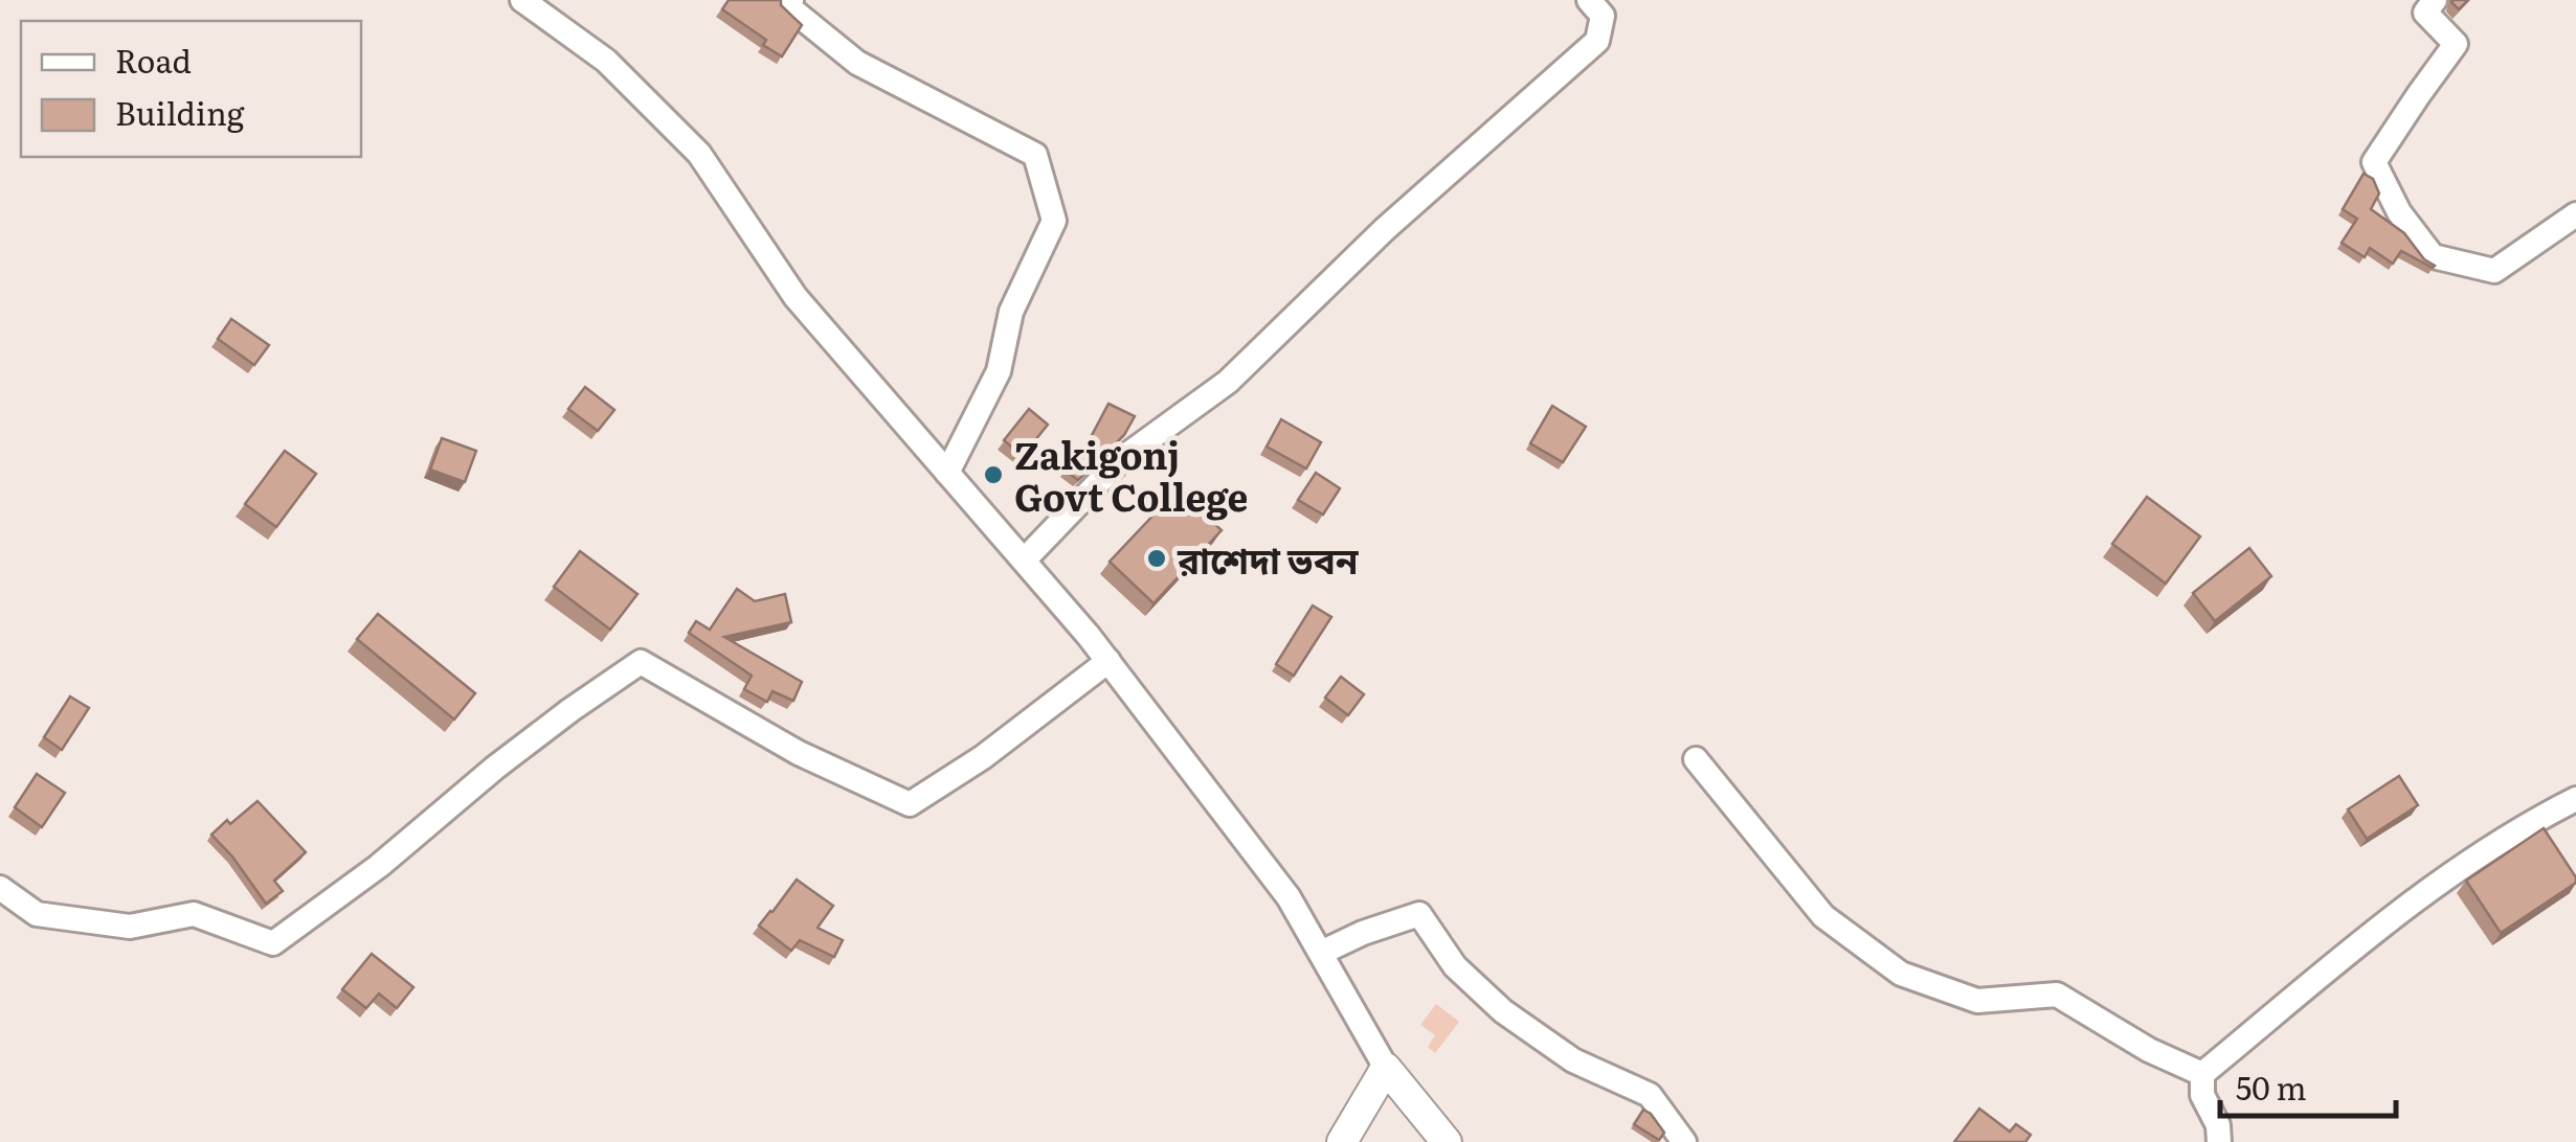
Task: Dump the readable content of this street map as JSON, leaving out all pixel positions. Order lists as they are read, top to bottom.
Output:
{
  "places": ["Zakigonj Govt College", "রাশেদা ভবন"],
  "legend": ["Road", "Building"],
  "scale_bar": "50 m"
}
